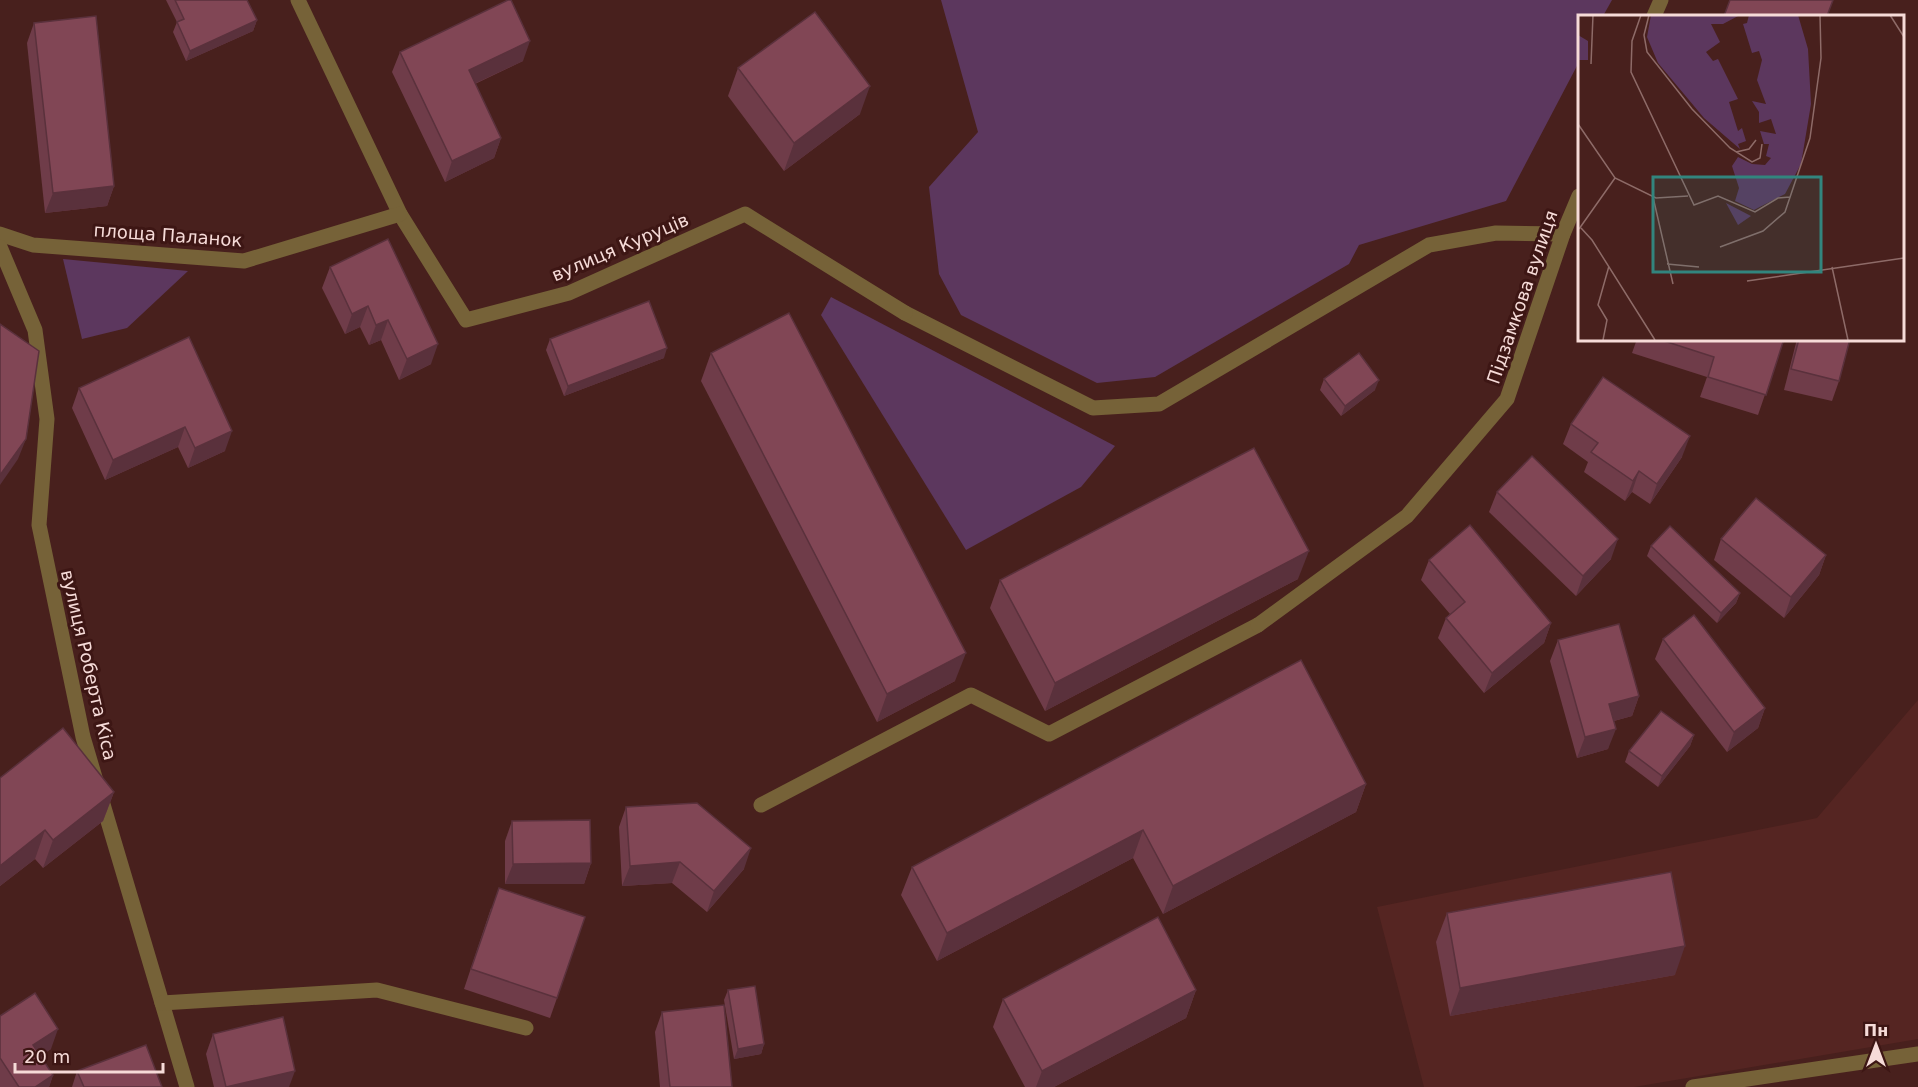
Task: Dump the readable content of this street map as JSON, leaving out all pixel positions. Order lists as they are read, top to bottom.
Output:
{
  "streets": {
    "street": [
      "площа Паланок",
      "вулиця Куруців",
      "Підзамкова вулиця",
      "вулиця Роберта Кіса"
    ]
  },
  "crossings": [
    ["площа Паланок", "вулиця Куруців"],
    ["вулиця Куруців", "Підзамкова вулиця"]
  ],
  "scale_bar": "20 m",
  "north": "top"
}
